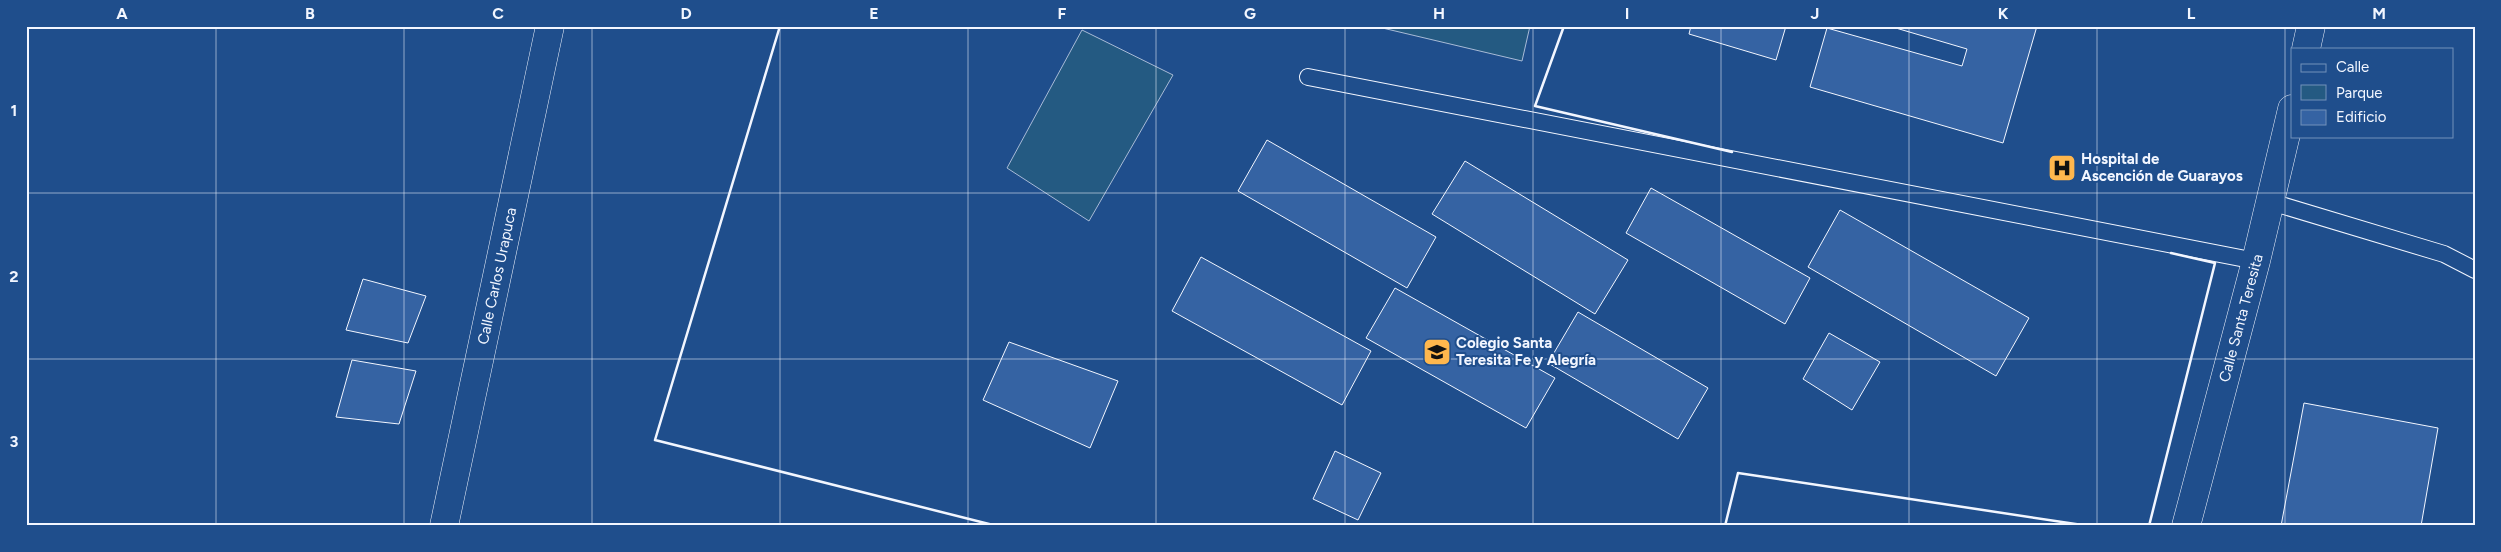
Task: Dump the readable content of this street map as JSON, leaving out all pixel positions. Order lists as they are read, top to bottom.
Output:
{
  "streets": {
    "street": ["Calle Carlos Urapuca", "Calle Santa Teresita"]
  },
  "places": {
    "hospital": ["Hospital de Ascención de Guarayos"],
    "school or university": ["Colegio Santa Teresita Fe y Alegría"]
  },
  "legend": ["Calle", "Parque", "Edificio"],
  "grid": {
    "columns": [
      "A",
      "B",
      "C",
      "D",
      "E",
      "F",
      "G",
      "H",
      "I",
      "J",
      "K",
      "L",
      "M"
    ],
    "rows": ["1", "2", "3"]
  }
}
